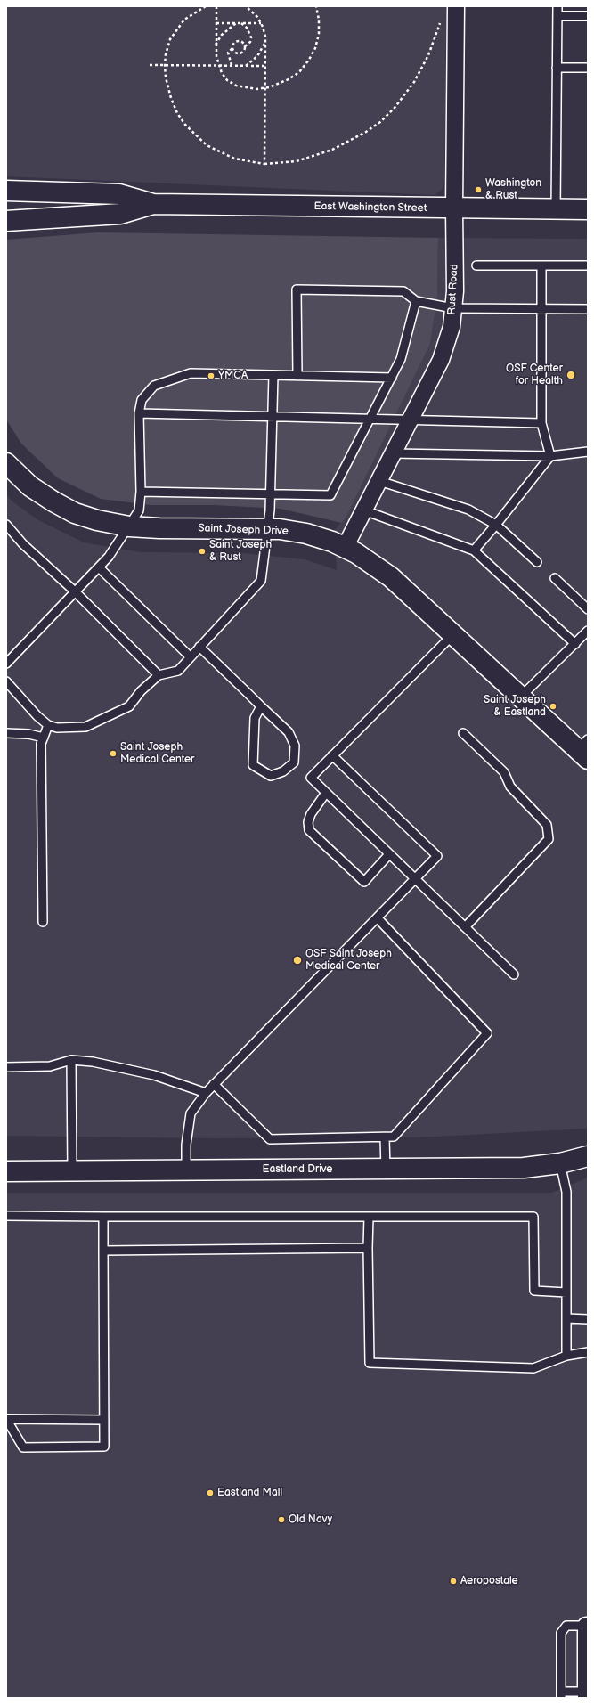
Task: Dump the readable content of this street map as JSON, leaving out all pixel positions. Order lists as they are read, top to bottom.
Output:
{
  "streets": {
    "main road": ["East Washington Street", "Saint Joseph Drive", "Eastland Drive"],
    "street": ["Rust Road"]
  },
  "crossings": [
    ["East Washington Street", "Rust Road"],
    ["Rust Road", "Saint Joseph Drive"]
  ],
  "places": [
    "Washington & Rust",
    "OSF Center for Health",
    "YMCA",
    "Saint Joseph & Rust",
    "Saint Joseph & Eastland",
    "Saint Joseph Medical Center",
    "OSF Saint Joseph Medical Center",
    "Eastland Mall",
    "Old Navy",
    "Aeropostale"
  ]
}
